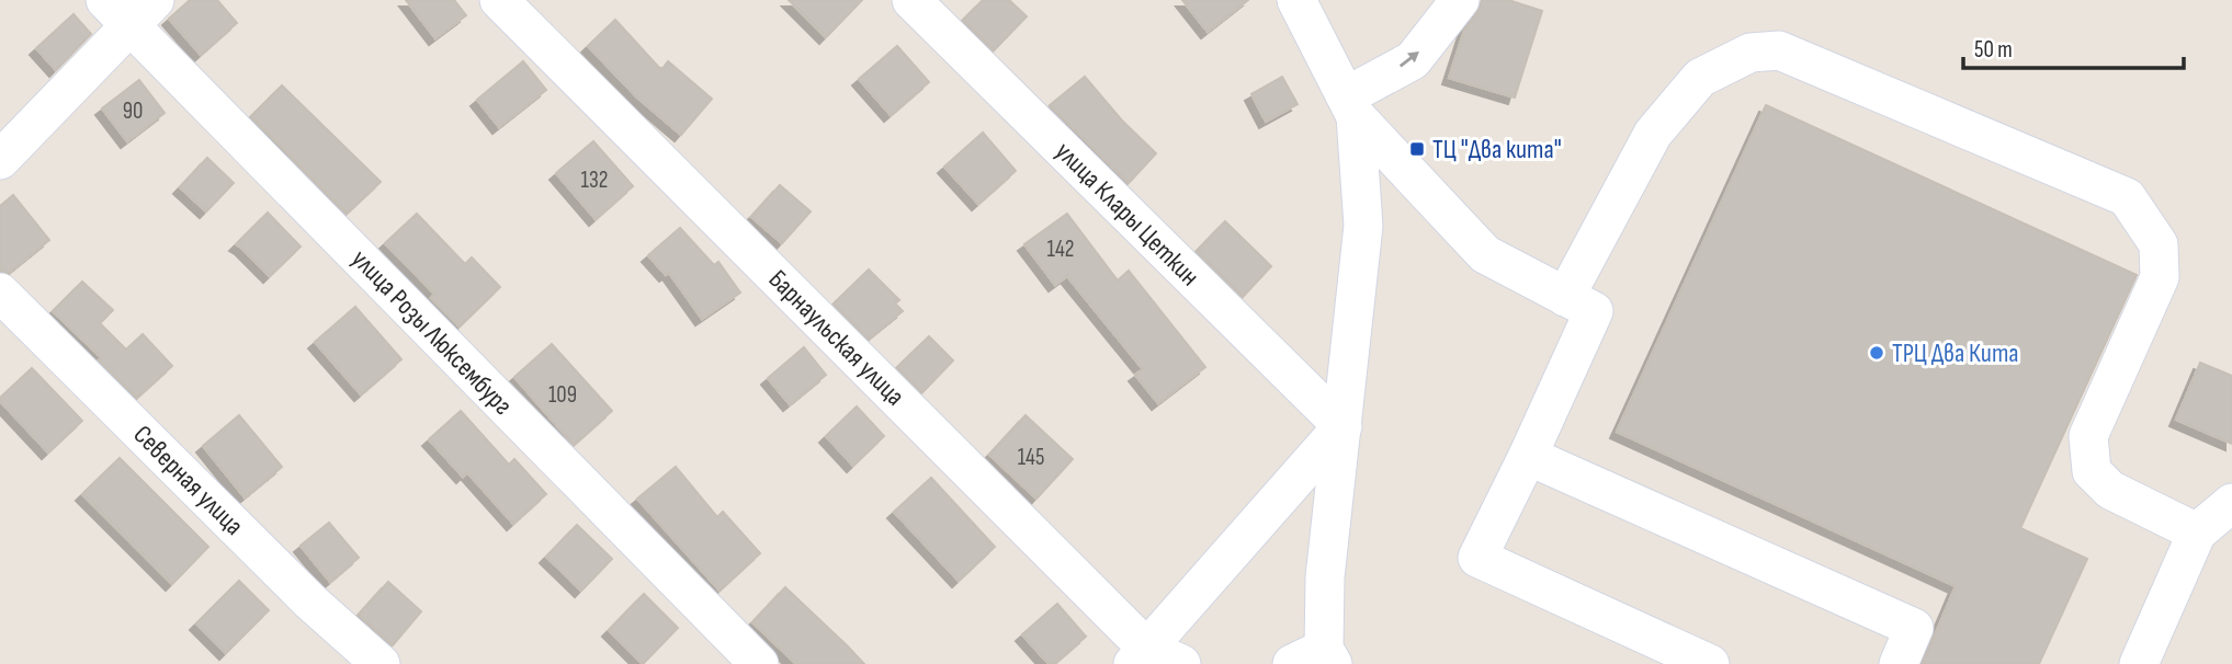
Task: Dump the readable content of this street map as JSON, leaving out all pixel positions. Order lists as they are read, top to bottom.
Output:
{
  "streets": {
    "street": [
      "улица Клары Цеткин",
      "улица Розы Люксембург",
      "Барнаульская улица",
      "Северная улица"
    ]
  },
  "places": {
    "transit": ["ТЦ \"Два кита\""],
    "other": ["ТРЦ Два Кита"]
  },
  "house_numbers": [
    "90",
    "132",
    "142",
    "109",
    "145"
  ],
  "scale_bar": "50 m"
}
